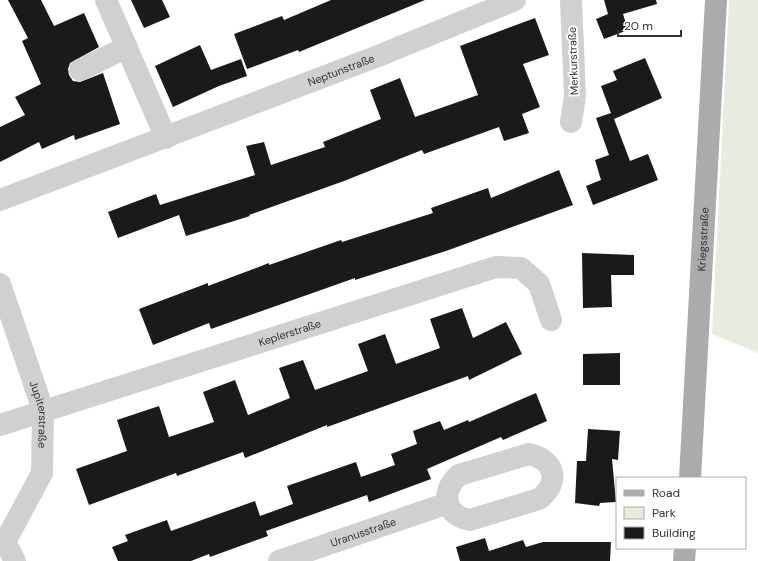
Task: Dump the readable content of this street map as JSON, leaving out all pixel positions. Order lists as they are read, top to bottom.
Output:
{
  "streets": {
    "main road": ["Kriegsstraße"],
    "street": [
      "Merkurstraße",
      "Neptunstraße",
      "Keplerstraße",
      "Jupiterstraße",
      "Uranusstraße"
    ]
  },
  "crossings": [
    ["Keplerstraße", "Jupiterstraße"]
  ],
  "legend": ["Road", "Park", "Building"],
  "scale_bar": "20 m"
}
